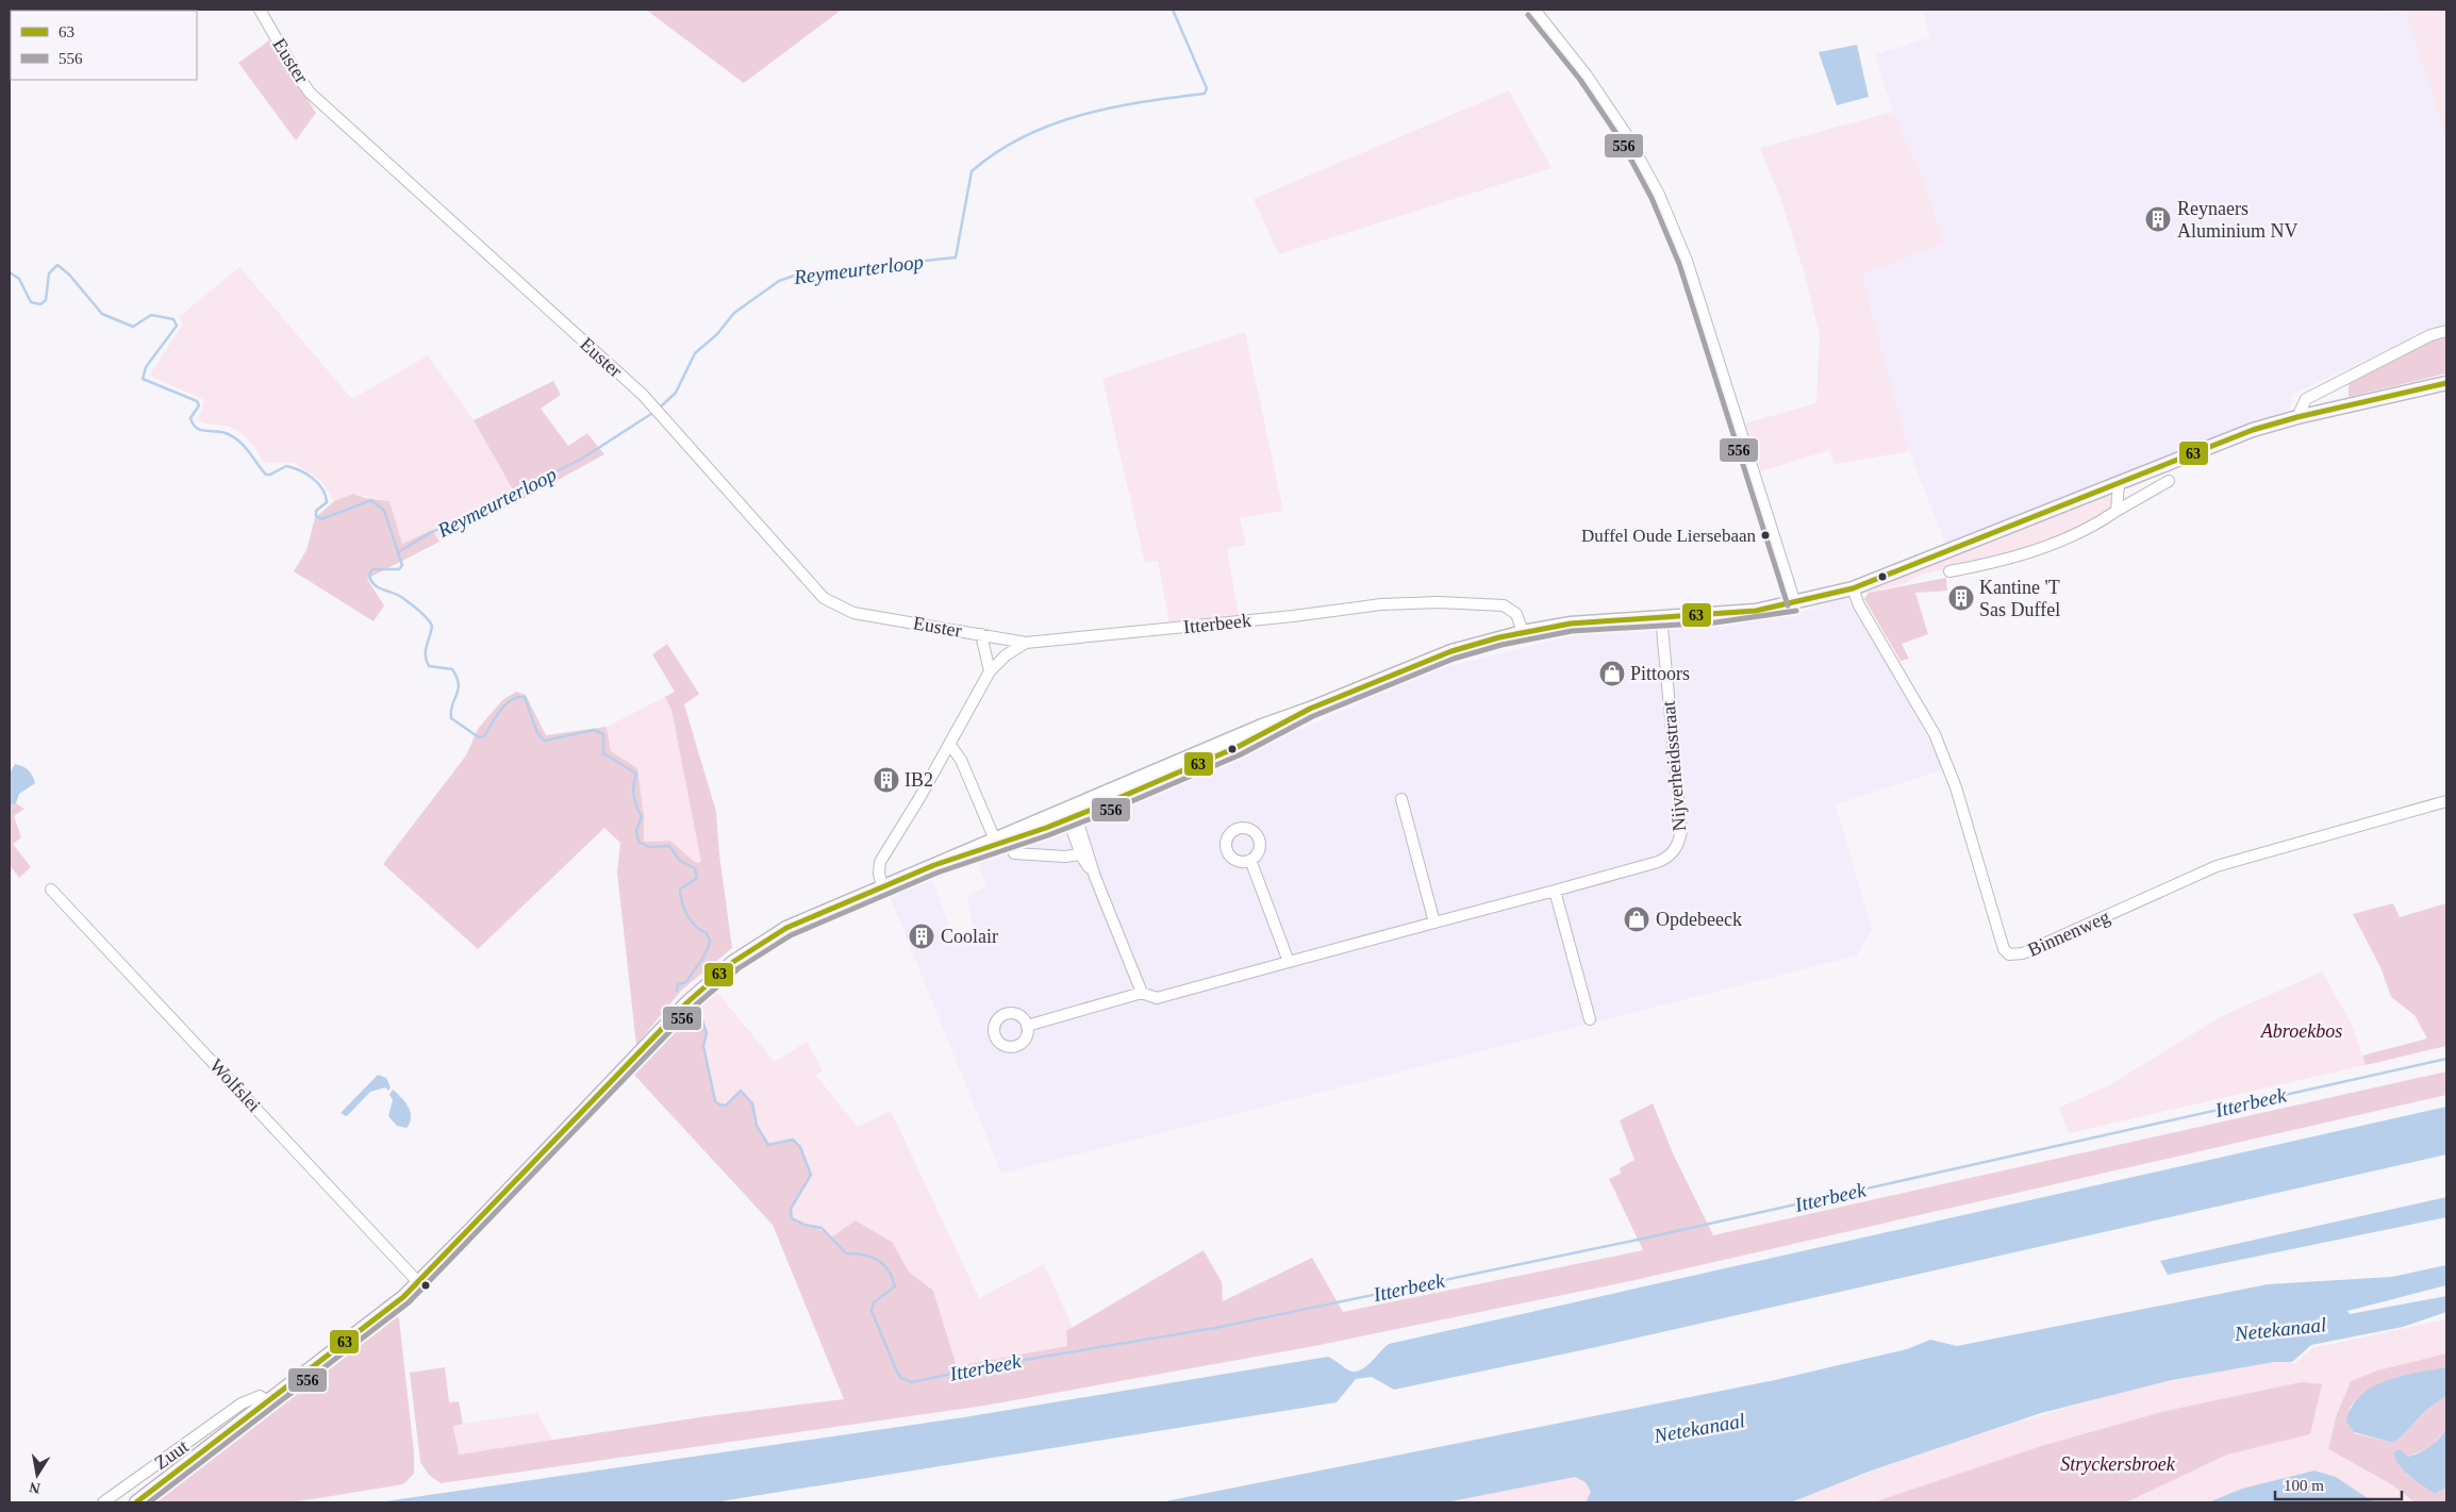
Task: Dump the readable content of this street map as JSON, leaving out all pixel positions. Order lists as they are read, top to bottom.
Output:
{
  "streets": {
    "street": [
      "Euster",
      "Itterbeek",
      "Nijverheidsstraat",
      "Binnenweg",
      "Wolfslei",
      "Zuut"
    ]
  },
  "crossings": [
    ["Euster", "Itterbeek"]
  ],
  "water": ["Reymeurterloop", "Itterbeek", "Netekanaal"],
  "parks": ["Abroekbos", "Stryckersbroek"],
  "places": {
    "building": [
      "Reynaers Aluminium NV",
      "Kantine 'T Sas Duffel",
      "IB2",
      "Coolair"
    ],
    "other": ["Duffel Oude Liersebaan"],
    "shop": ["Pittoors", "Opdebeeck"]
  },
  "lines": ["transit line 556", "transit line 63"],
  "legend": ["63", "556"],
  "scale_bar": "100 m",
  "north": "bottom"
}
